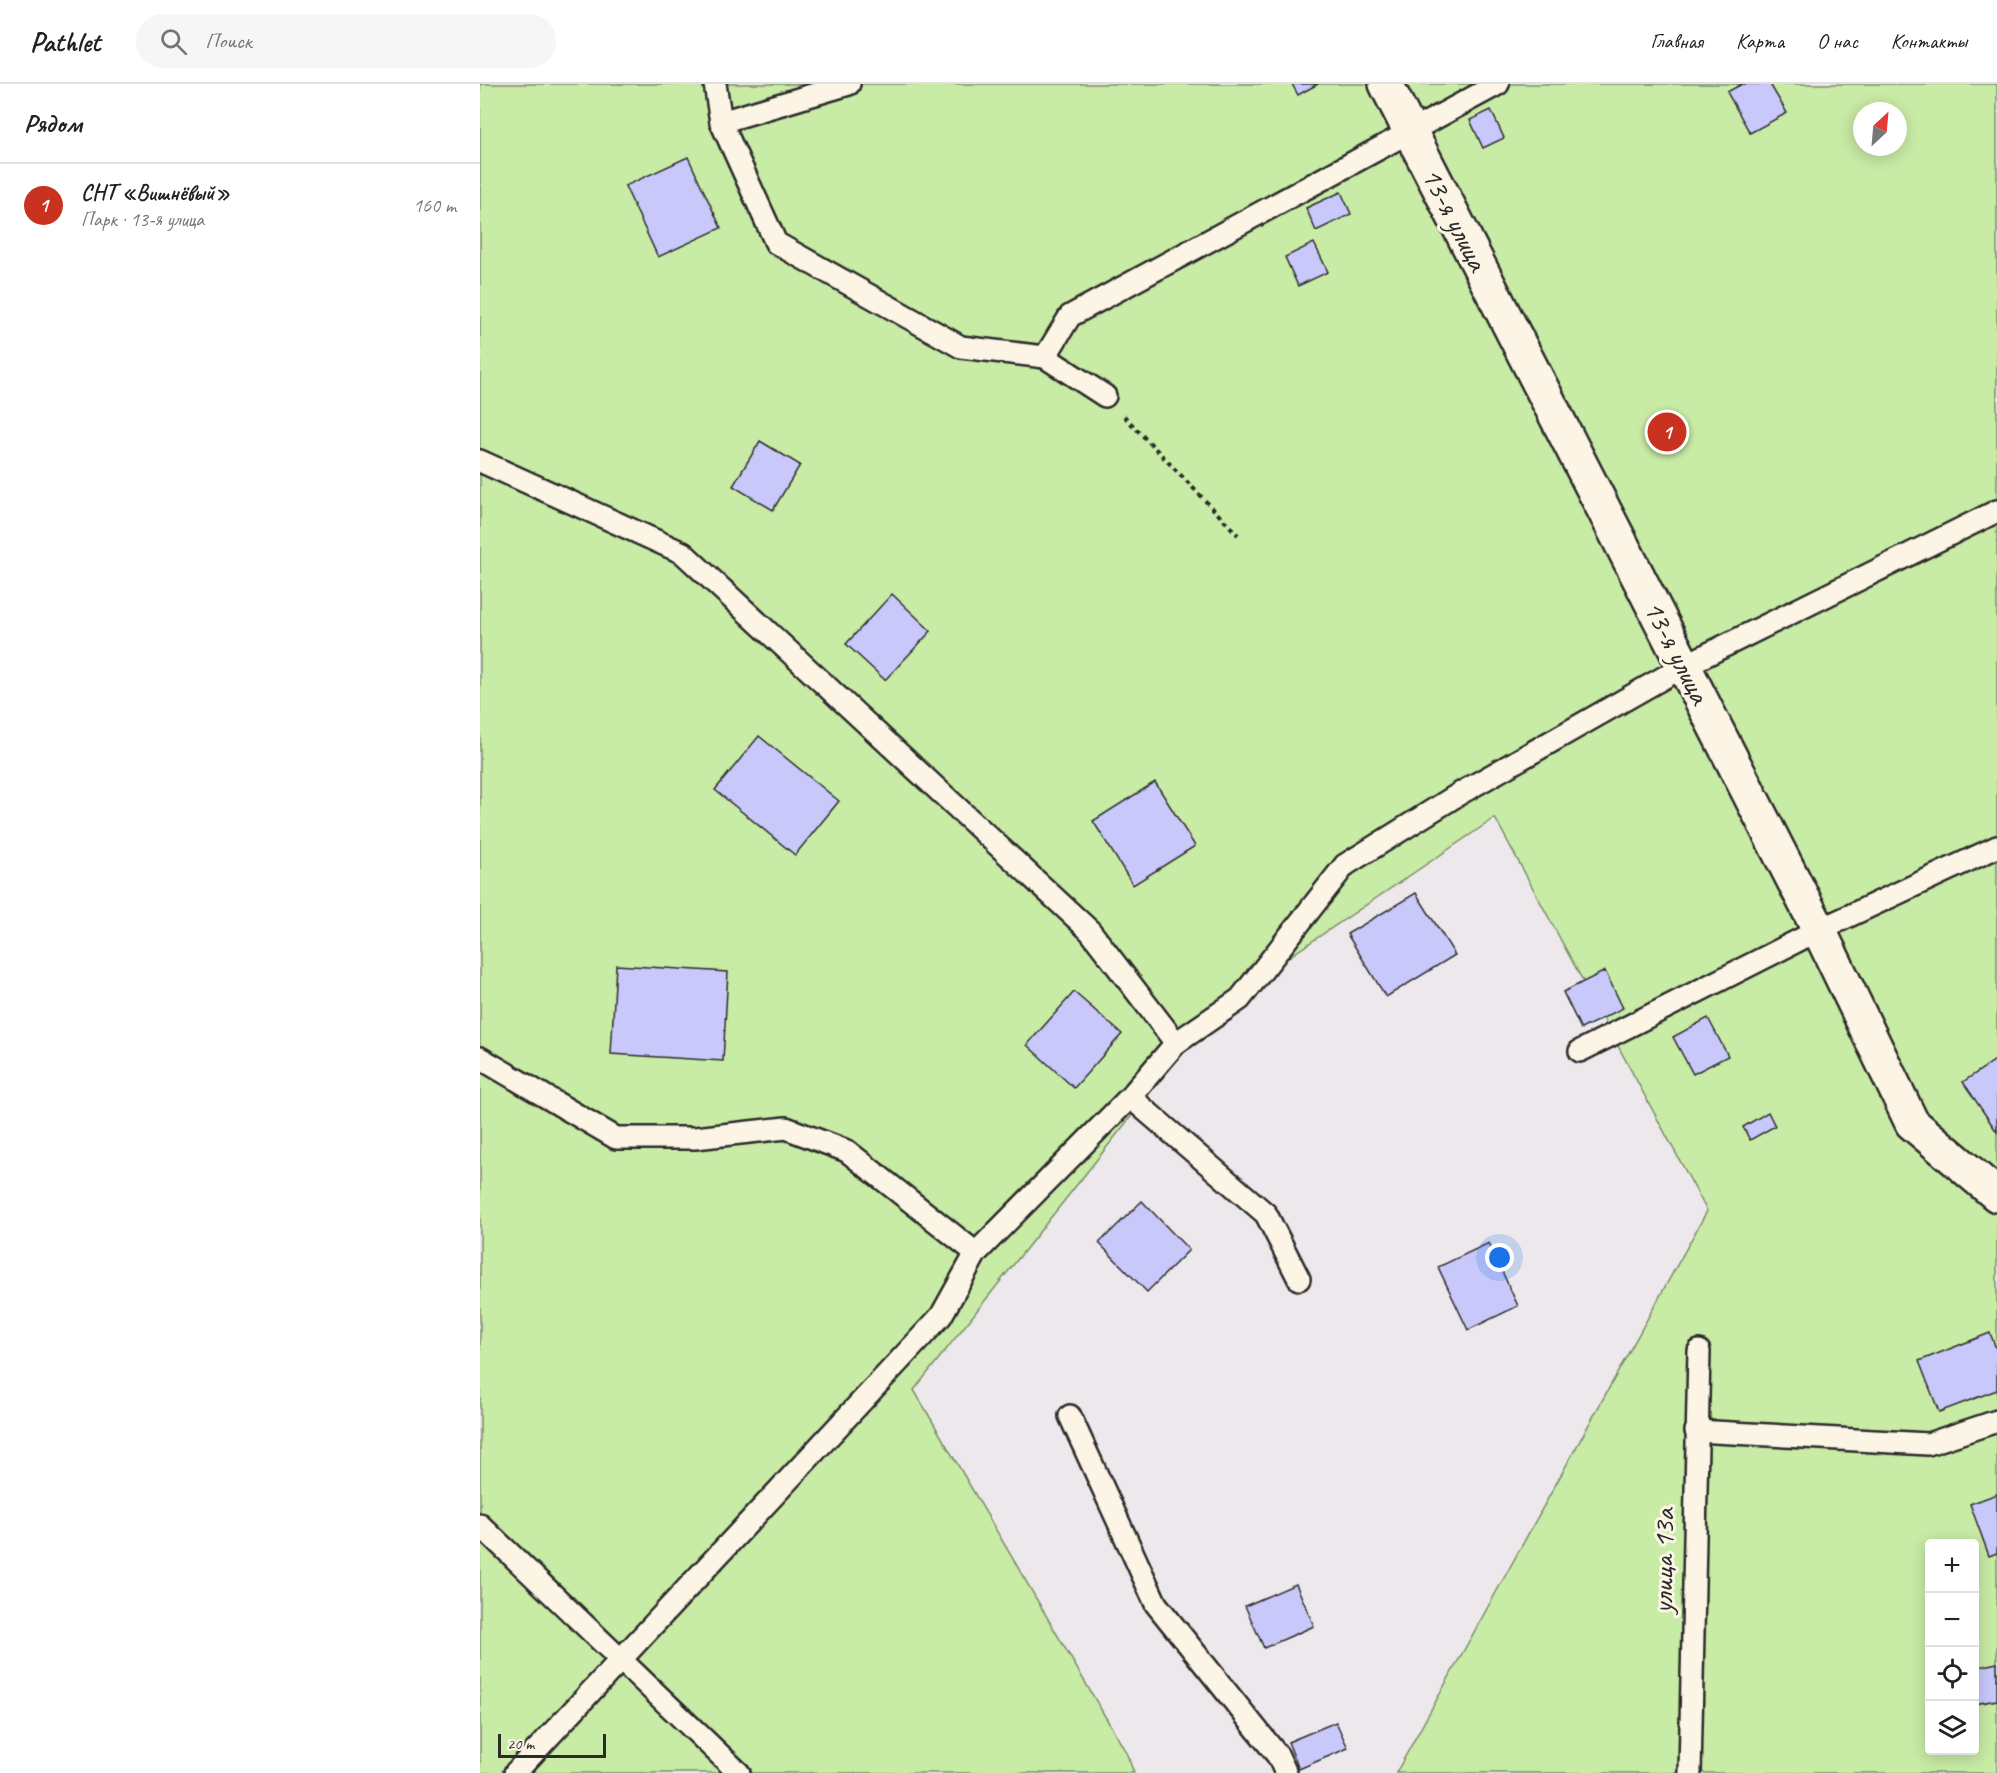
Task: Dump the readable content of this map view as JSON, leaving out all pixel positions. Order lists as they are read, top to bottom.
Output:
{
  "streets": {
    "street": ["13-я улица"],
    "lane": ["улица 13а"]
  },
  "scale_bar": "20 m",
  "north": "top right",
  "page": {
    "header": "Pathlet",
    "search": "Поиск",
    "nav": [
      "Главная",
      "Карта",
      "О нас",
      "Контакты"
    ],
    "heading": "Рядом",
    "list": [
      {
        "mark": "1",
        "name": "СНТ «Вишнёвый»",
        "note": "Парк · 13-я улица",
        "value": "160 m"
      }
    ],
    "pins": "1",
    "map_buttons": ["+", "−"],
    "scale": "20 m"
  }
}
